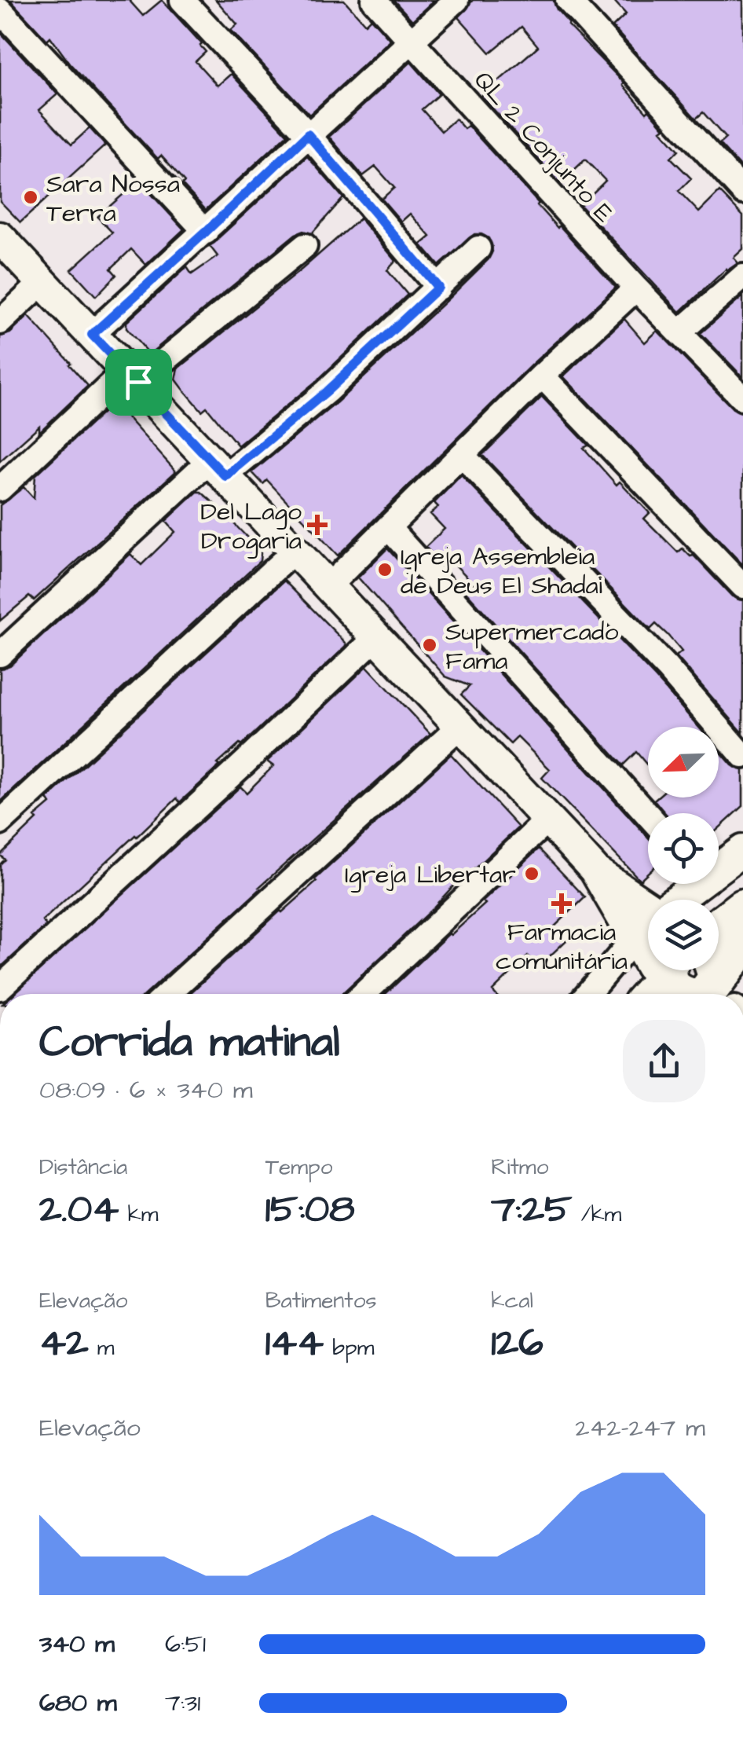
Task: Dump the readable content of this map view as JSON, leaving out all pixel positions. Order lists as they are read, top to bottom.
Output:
{
  "streets": {
    "street": ["QL 2 Conjunto E"]
  },
  "places": {
    "other": [
      "Sara Nossa Terra",
      "Igreja Assembleia de Deus El Shadai",
      "Supermercado Fama",
      "Igreja Libertar"
    ],
    "health": ["Del Lago Drogaria", "Farmacia comunitária"]
  },
  "north": "bottom left",
  "page": {
    "heading": ["Corrida matinal", "08:09 · 6 × 340 m"],
    "stats": [
      ["Distância", "2.04 km"],
      ["Tempo", "15:08"],
      ["Ritmo", "7:25 /km"],
      ["Elevação", "42 m"],
      ["Batimentos", "144 bpm"],
      ["kcal", "126"]
    ],
    "chart": ["Elevação", "242–247 m"],
    "list": [
      {
        "name": "340 m",
        "note": "6:51"
      },
      {
        "name": "680 m",
        "note": "7:31"
      }
    ]
  }
}
